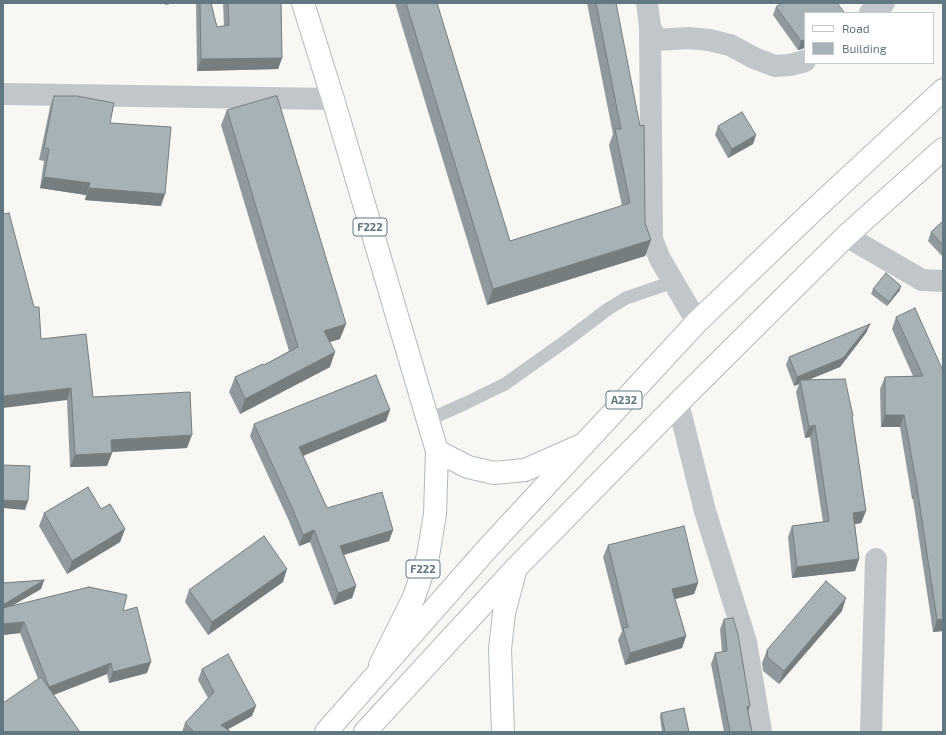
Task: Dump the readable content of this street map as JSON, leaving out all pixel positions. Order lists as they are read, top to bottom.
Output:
{
  "streets": {
    "main road": ["F222", "A232"]
  },
  "crossings": [
    ["F222", "A232"]
  ],
  "legend": ["Road", "Building"]
}
